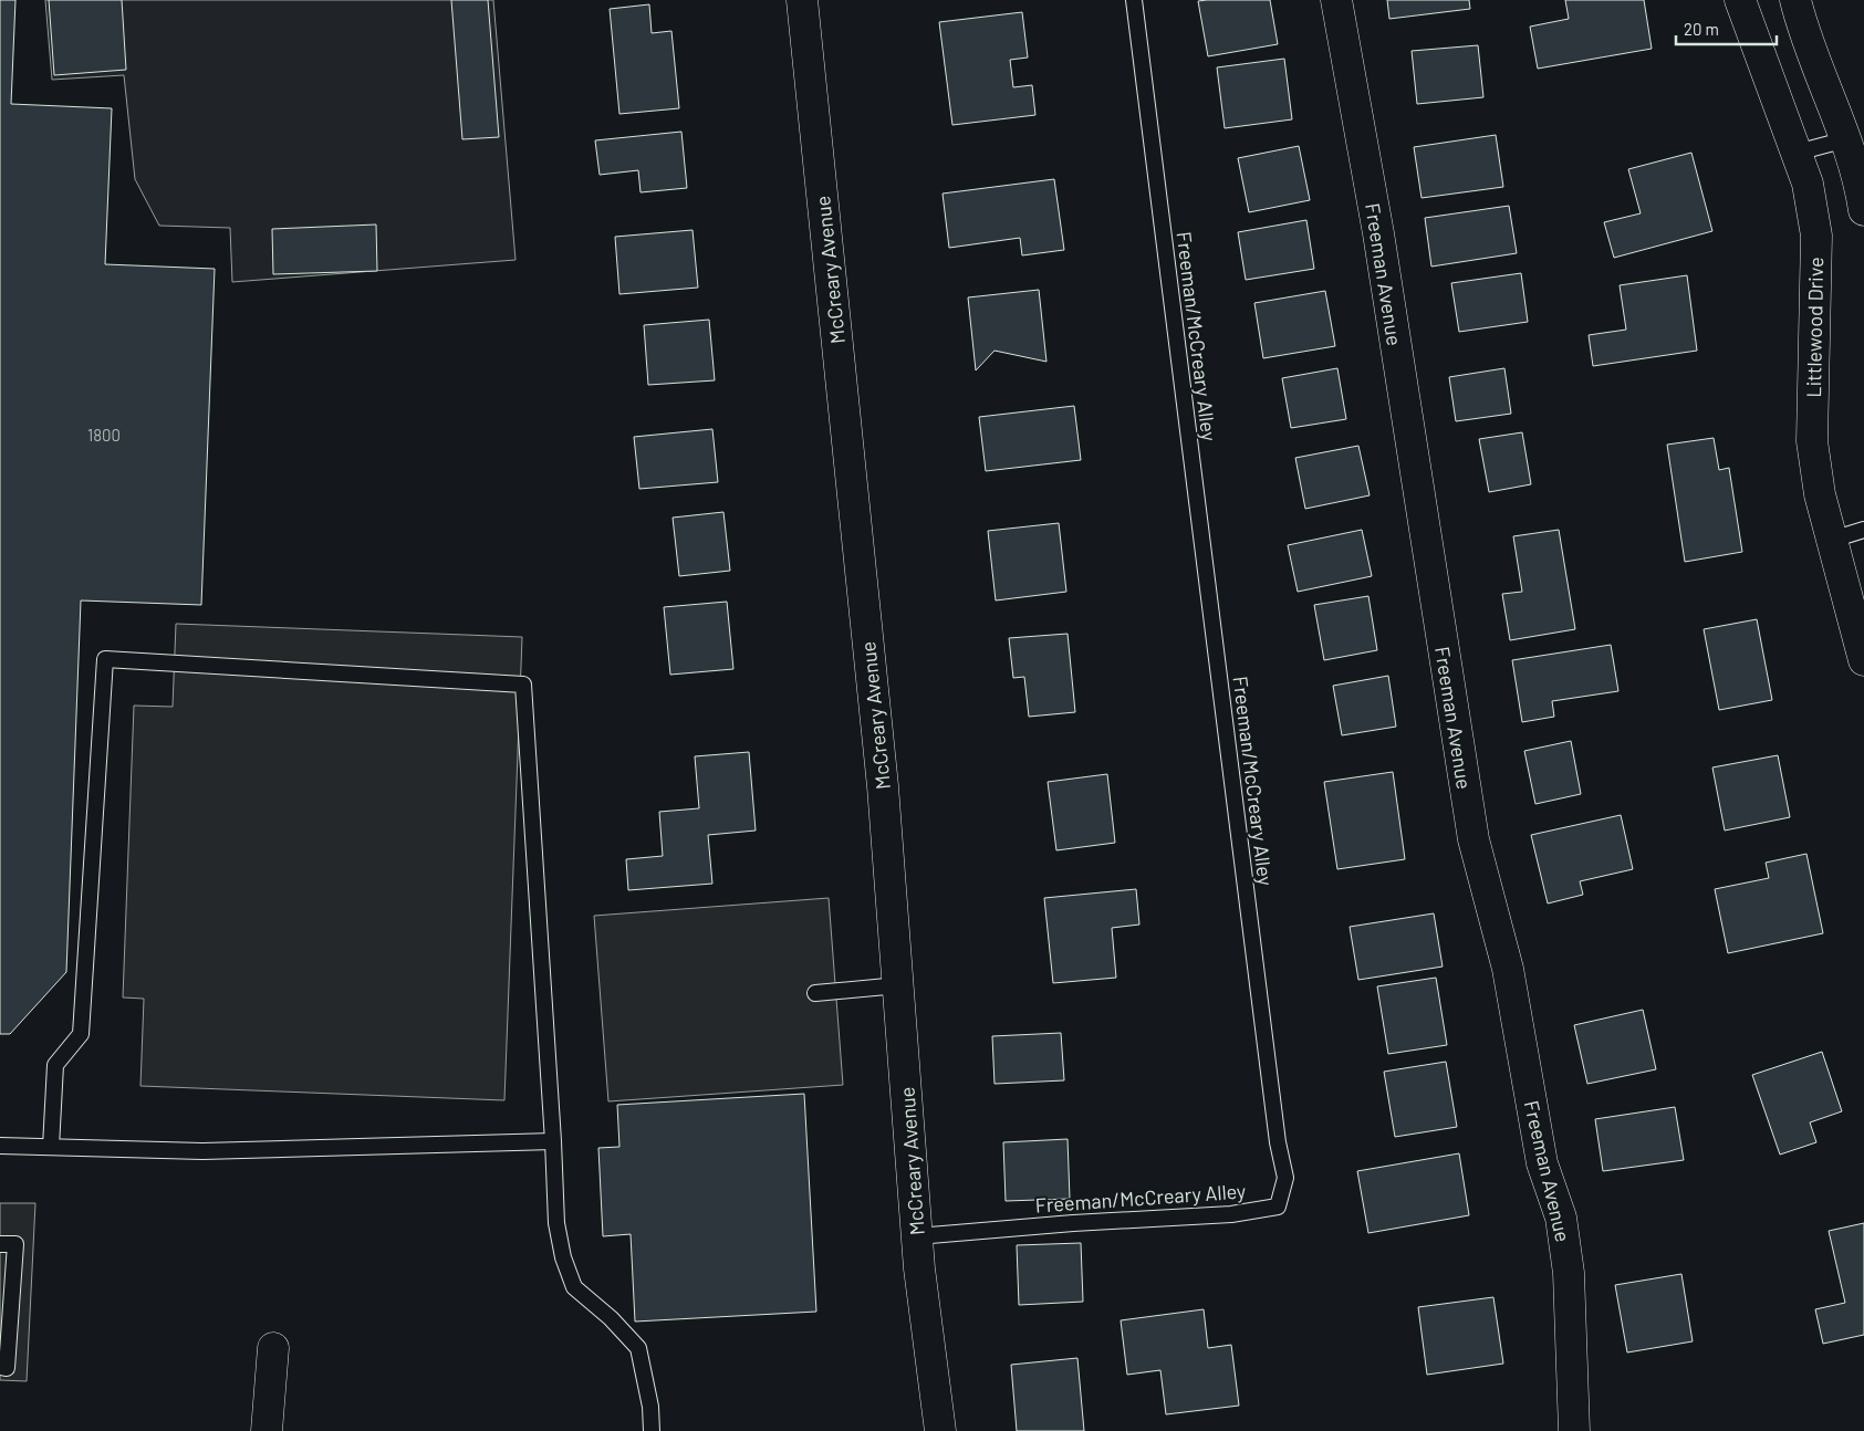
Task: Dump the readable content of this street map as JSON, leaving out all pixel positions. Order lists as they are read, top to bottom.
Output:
{
  "streets": {
    "street": ["McCreary Avenue", "Freeman Avenue", "Littlewood Drive"],
    "lane": ["Freeman/McCreary Alley"]
  },
  "crossings": [
    ["McCreary Avenue", "Freeman/McCreary Alley"]
  ],
  "house_numbers": ["1800"],
  "scale_bar": "20 m"
}
